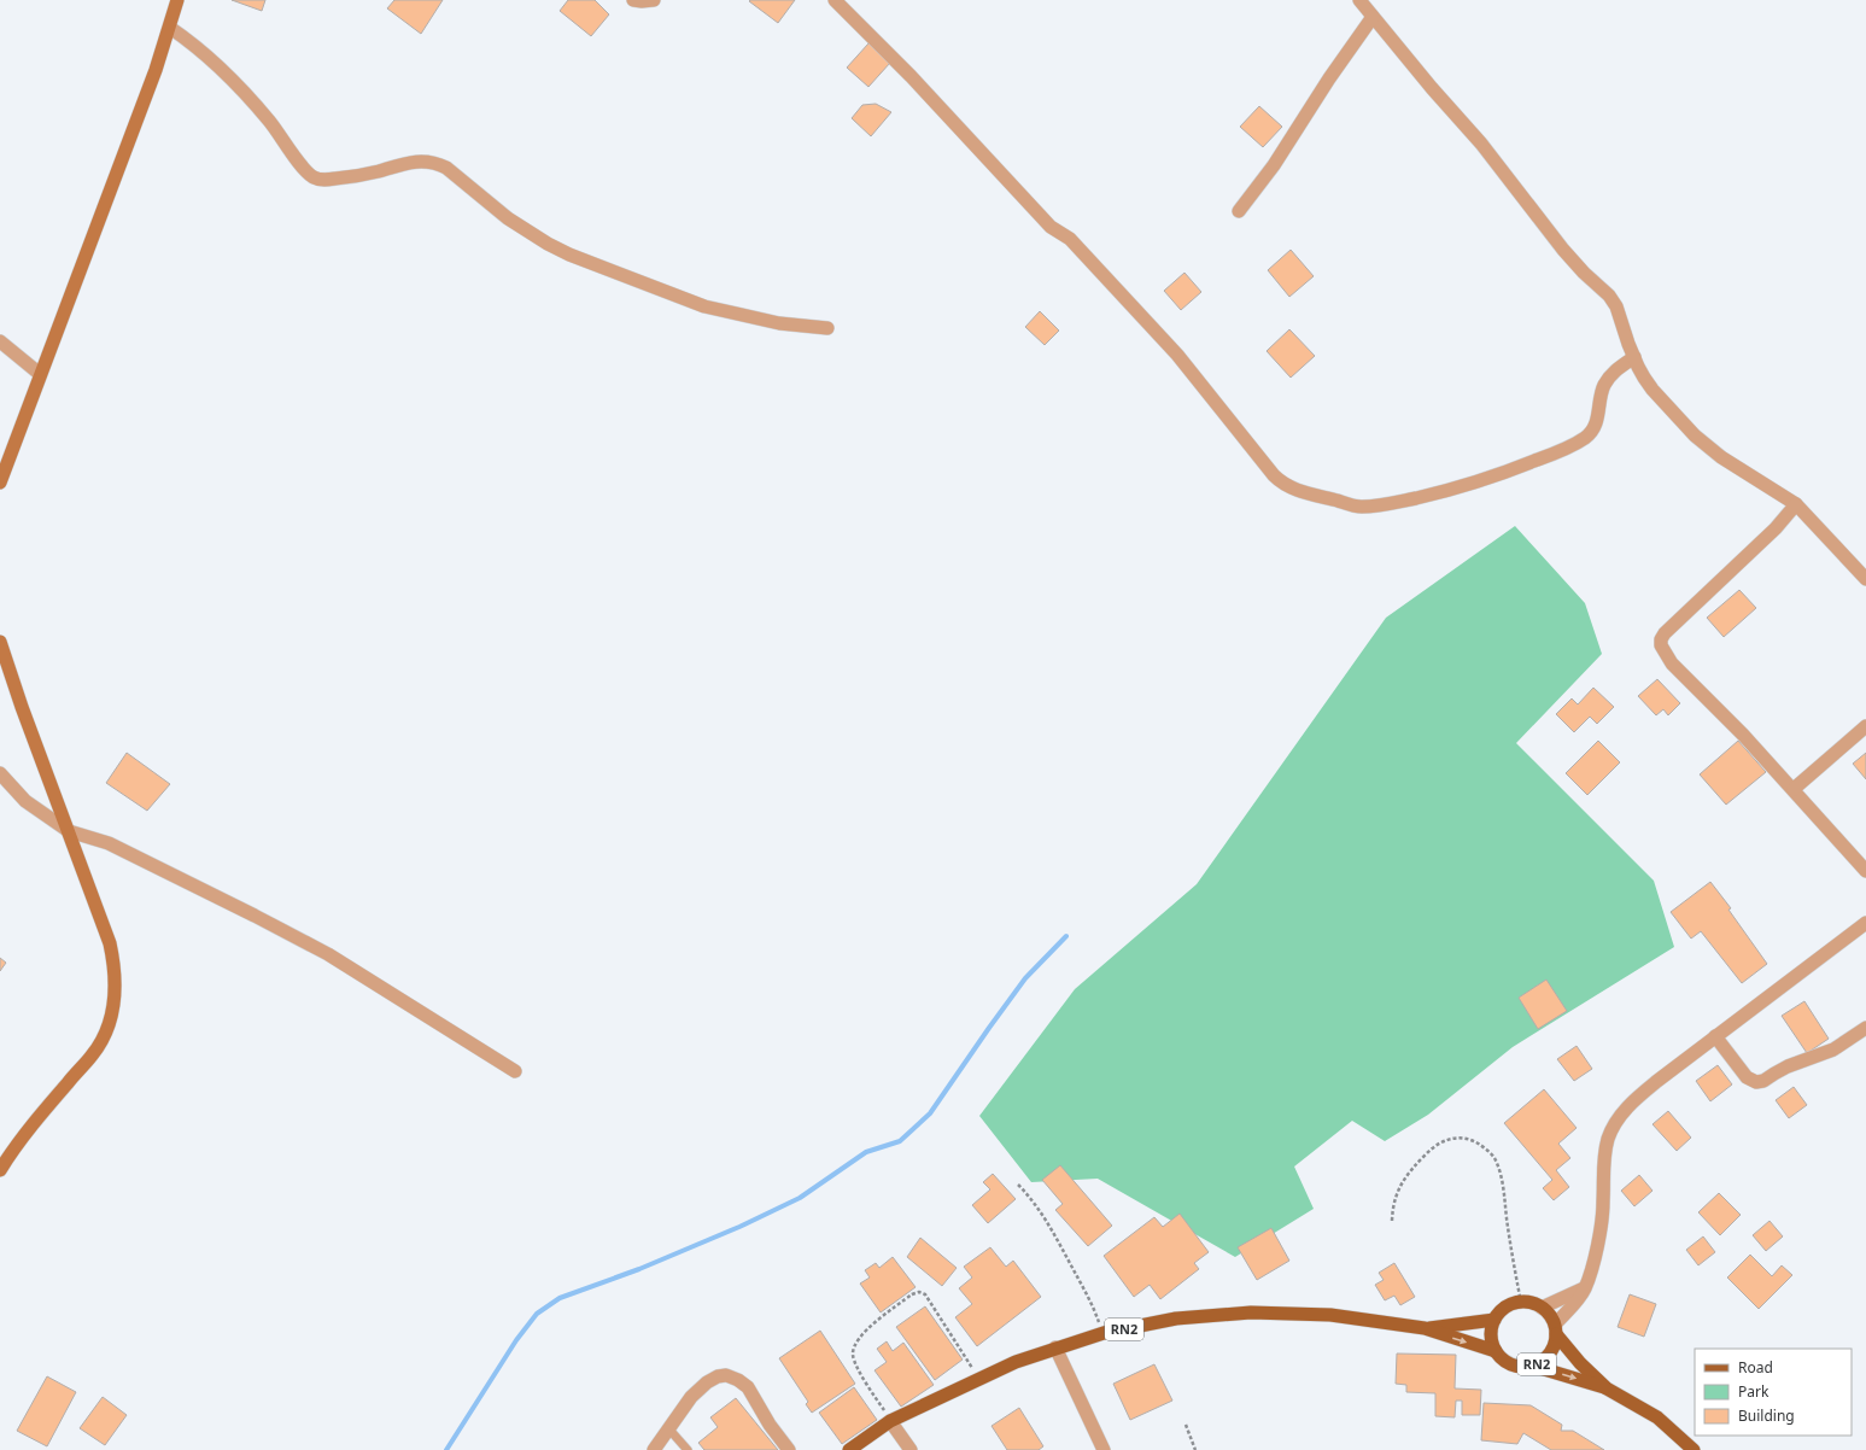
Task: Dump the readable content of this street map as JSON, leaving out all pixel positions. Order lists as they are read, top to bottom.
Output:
{
  "streets": {
    "main road": ["RN2"]
  },
  "legend": ["Road", "Park", "Building"]
}
